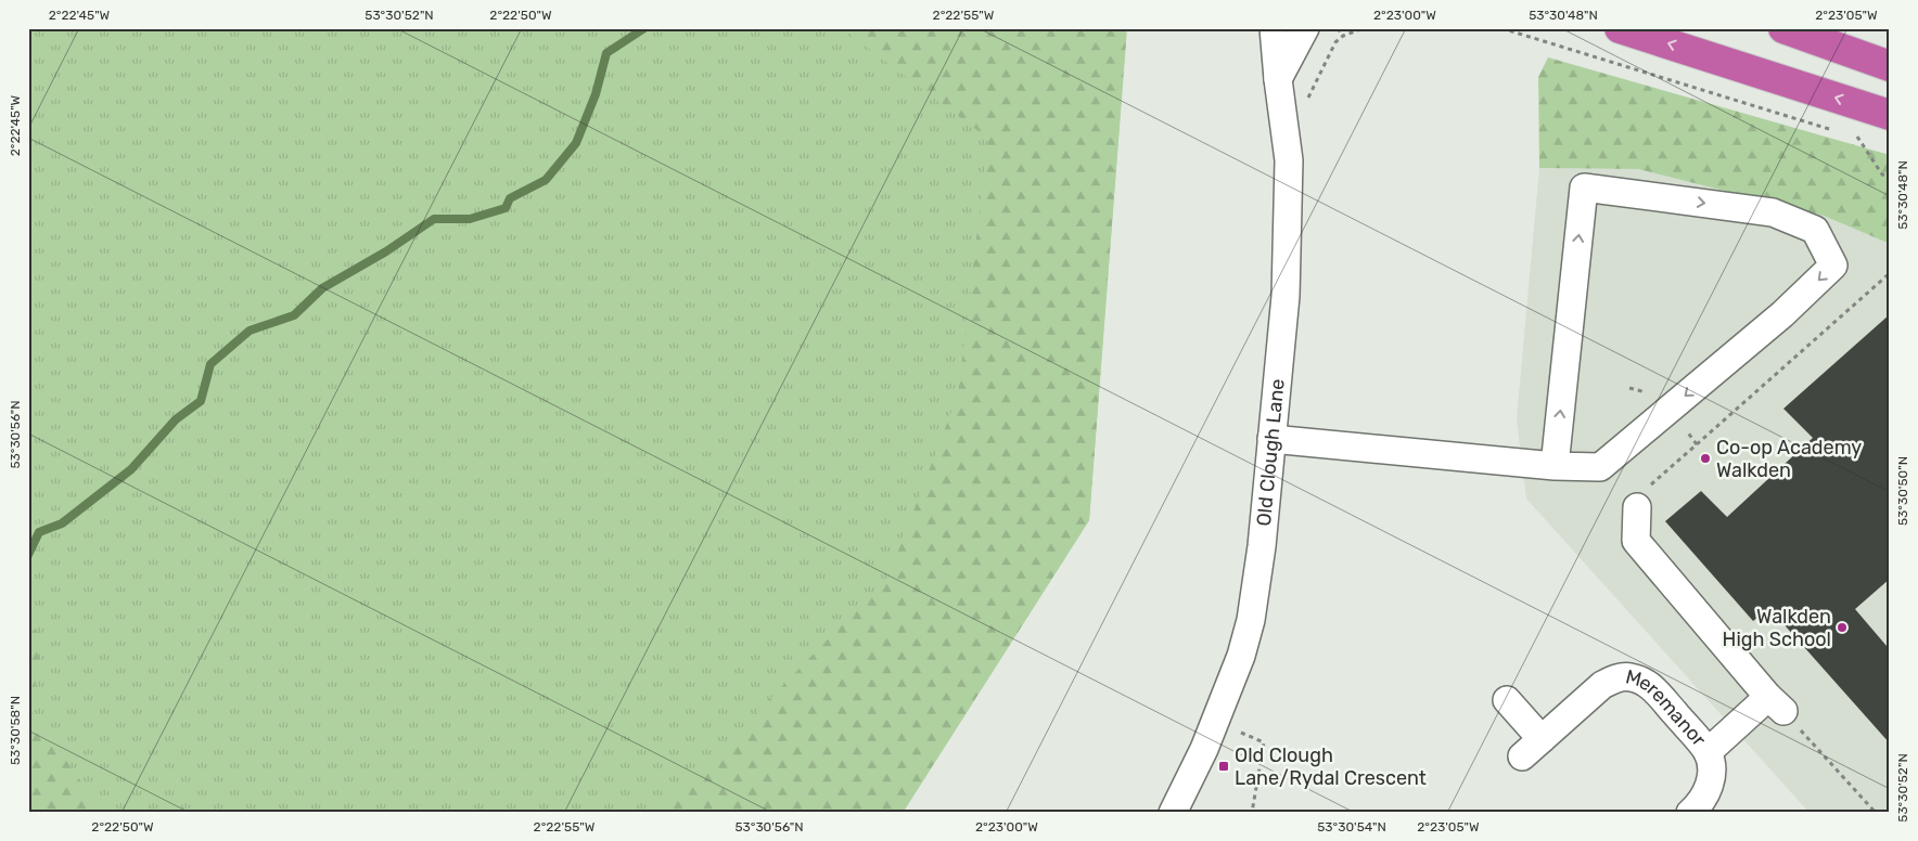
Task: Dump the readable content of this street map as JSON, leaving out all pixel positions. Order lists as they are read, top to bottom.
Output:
{
  "streets": {
    "street": ["Old Clough Lane", "Meremanor"]
  },
  "places": {
    "other": ["Co-op Academy Walkden", "Walkden High School"],
    "transit": ["Old Clough Lane/Rydal Crescent"]
  },
  "coordinates": [
    "2°22'45\"W",
    "53°30'52\"N",
    "2°22'50\"W",
    "2°22'55\"W",
    "2°23'00\"W",
    "53°30'48\"N",
    "2°23'05\"W",
    "53°30'56\"N",
    "53°30'50\"N",
    "53°30'58\"N",
    "53°30'54\"N"
  ]
}
